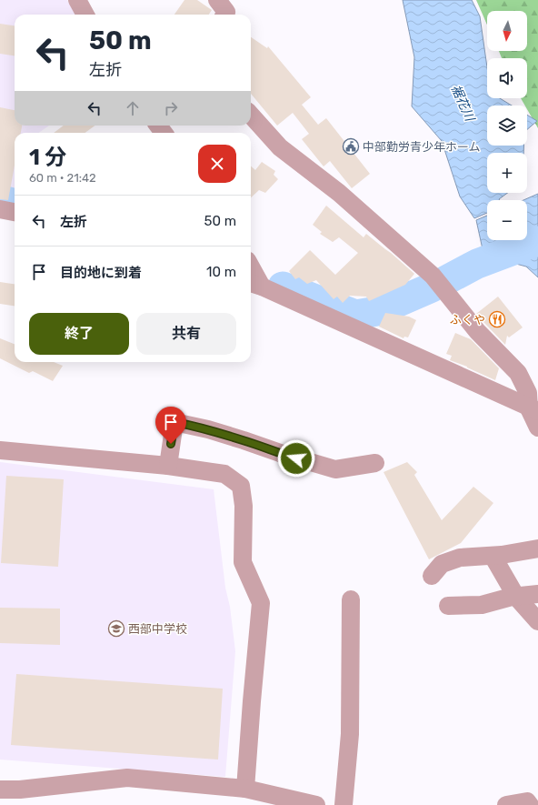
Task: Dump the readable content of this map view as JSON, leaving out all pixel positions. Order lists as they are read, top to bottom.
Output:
{
  "water": ["裾花川"],
  "places": {
    "public building": ["中部勤労青少年ホーム"],
    "restaurant": ["ふくや"],
    "school or university": ["西部中学校"]
  },
  "north": "bottom",
  "page": {
    "map_buttons": ["+", "−"],
    "turn": ["50 m", "左折"],
    "heading": ["1 分", "60 m · 21:42"],
    "list": [
      {
        "name": "左折",
        "value": "50 m"
      },
      {
        "name": "目的地に到着",
        "value": "10 m"
      }
    ],
    "buttons": ["終了", "共有"]
  }
}
